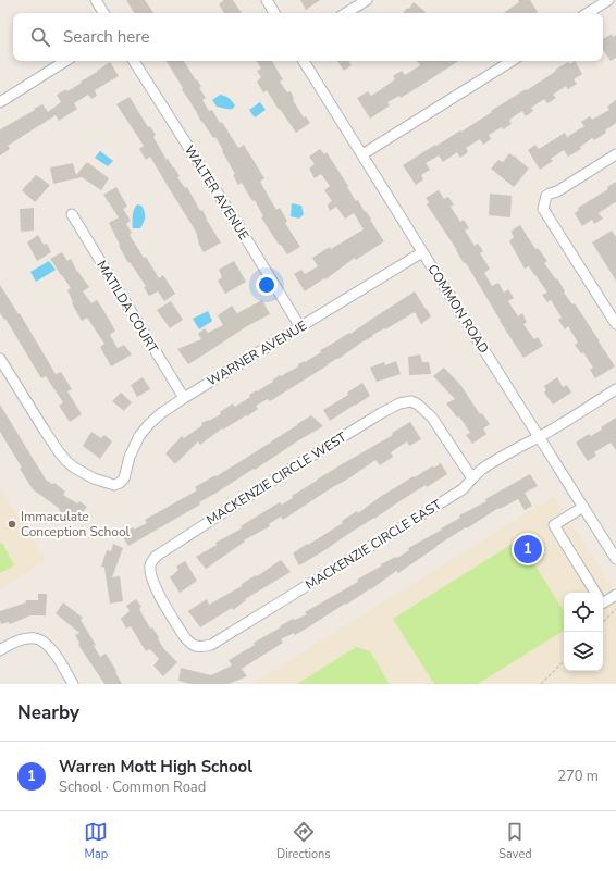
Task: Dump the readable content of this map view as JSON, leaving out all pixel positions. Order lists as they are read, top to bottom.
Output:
{
  "streets": {
    "street": [
      "WALTER AVENUE",
      "MATILDA COURT",
      "COMMON ROAD",
      "WARNER AVENUE",
      "MACKENZIE CIRCLE WEST",
      "MACKENZIE CIRCLE EAST"
    ]
  },
  "crossings": [
    ["WALTER AVENUE", "WARNER AVENUE"],
    ["MATILDA COURT", "WARNER AVENUE"],
    ["COMMON ROAD", "WARNER AVENUE"],
    ["COMMON ROAD", "MACKENZIE CIRCLE EAST"],
    ["MACKENZIE CIRCLE WEST", "MACKENZIE CIRCLE EAST"]
  ],
  "places": ["Immaculate Conception School"],
  "page": {
    "search": "Search here",
    "pins": "1",
    "heading": "Nearby",
    "list": [
      {
        "mark": "1",
        "name": "Warren Mott High School",
        "note": "School · Common Road",
        "value": "270 m"
      }
    ],
    "nav": ["Map", "Directions", "Saved"]
  }
}
